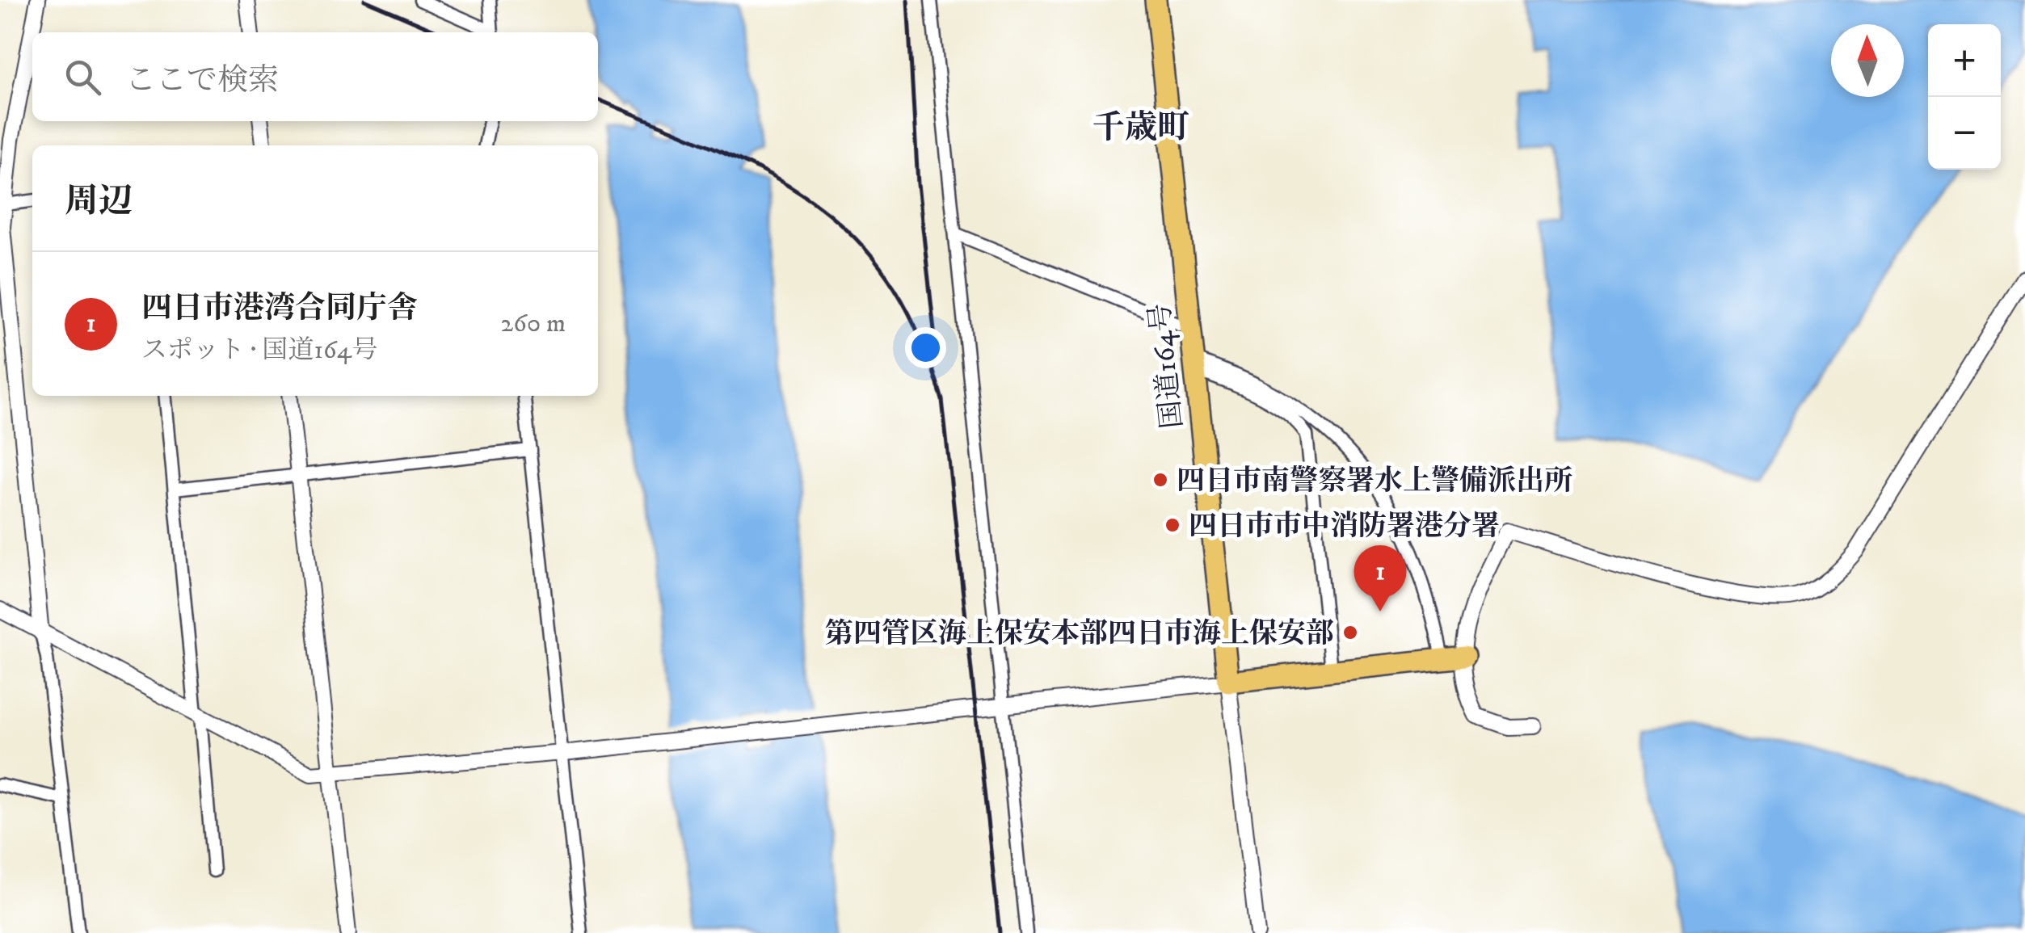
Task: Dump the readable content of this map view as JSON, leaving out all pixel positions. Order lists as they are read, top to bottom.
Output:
{
  "streets": {
    "highway": ["国道164号"]
  },
  "districts": ["千歳町"],
  "places": ["四日市南警察署水上警備派出所", "四日市市中消防署港分署", "第四管区海上保安本部四日市海上保安部"],
  "north": "top",
  "page": {
    "map_buttons": ["+", "−"],
    "search": "ここで検索",
    "heading": "周辺",
    "list": [
      {
        "mark": "1",
        "name": "四日市港湾合同庁舎",
        "note": "スポット · 国道164号",
        "value": "260 m"
      }
    ],
    "pins": "1"
  }
}
